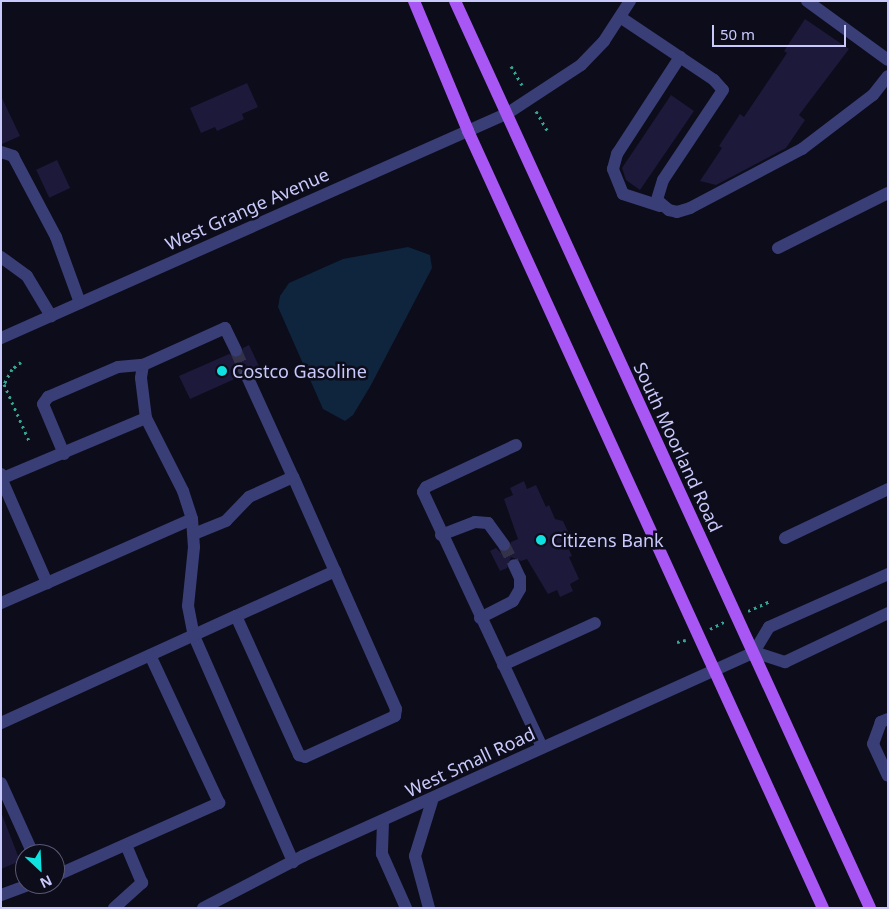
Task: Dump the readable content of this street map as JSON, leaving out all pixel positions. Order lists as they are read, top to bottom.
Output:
{
  "streets": {
    "main road": ["South Moorland Road"],
    "street": ["West Grange Avenue", "West Small Road"]
  },
  "crossings": [
    ["West Grange Avenue", "South Moorland Road"],
    ["South Moorland Road", "West Small Road"]
  ],
  "places": ["Costco Gasoline", "Citizens Bank"],
  "scale_bar": "50 m",
  "north": "bottom right"
}
